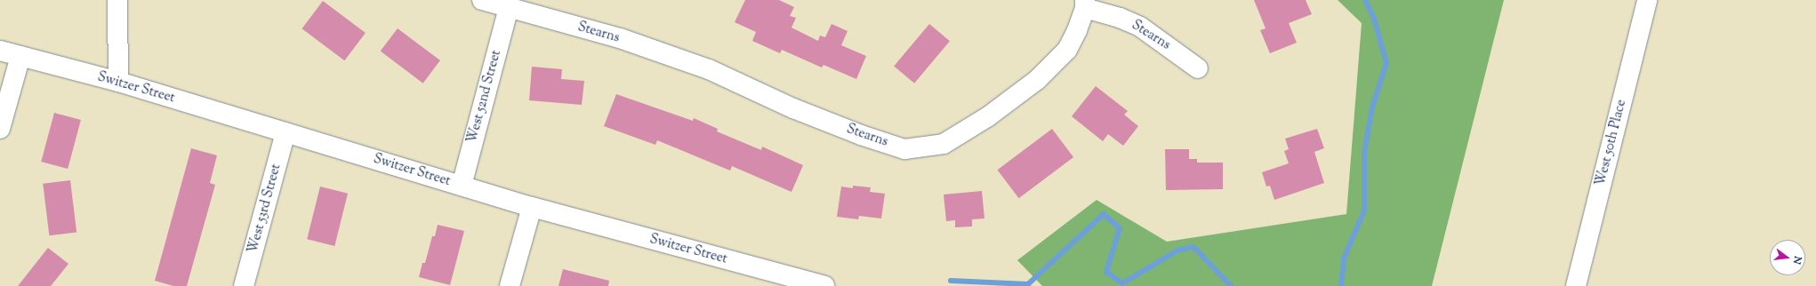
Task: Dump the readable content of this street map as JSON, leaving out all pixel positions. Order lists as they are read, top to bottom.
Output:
{
  "streets": {
    "street": [
      "Stearns",
      "Switzer Street",
      "West 52nd Street",
      "West 50th Place",
      "West 53rd Street"
    ]
  },
  "crossings": [
    ["Stearns", "West 52nd Street"],
    ["Switzer Street", "West 52nd Street"],
    ["Switzer Street", "West 53rd Street"]
  ],
  "north": "right"
}
